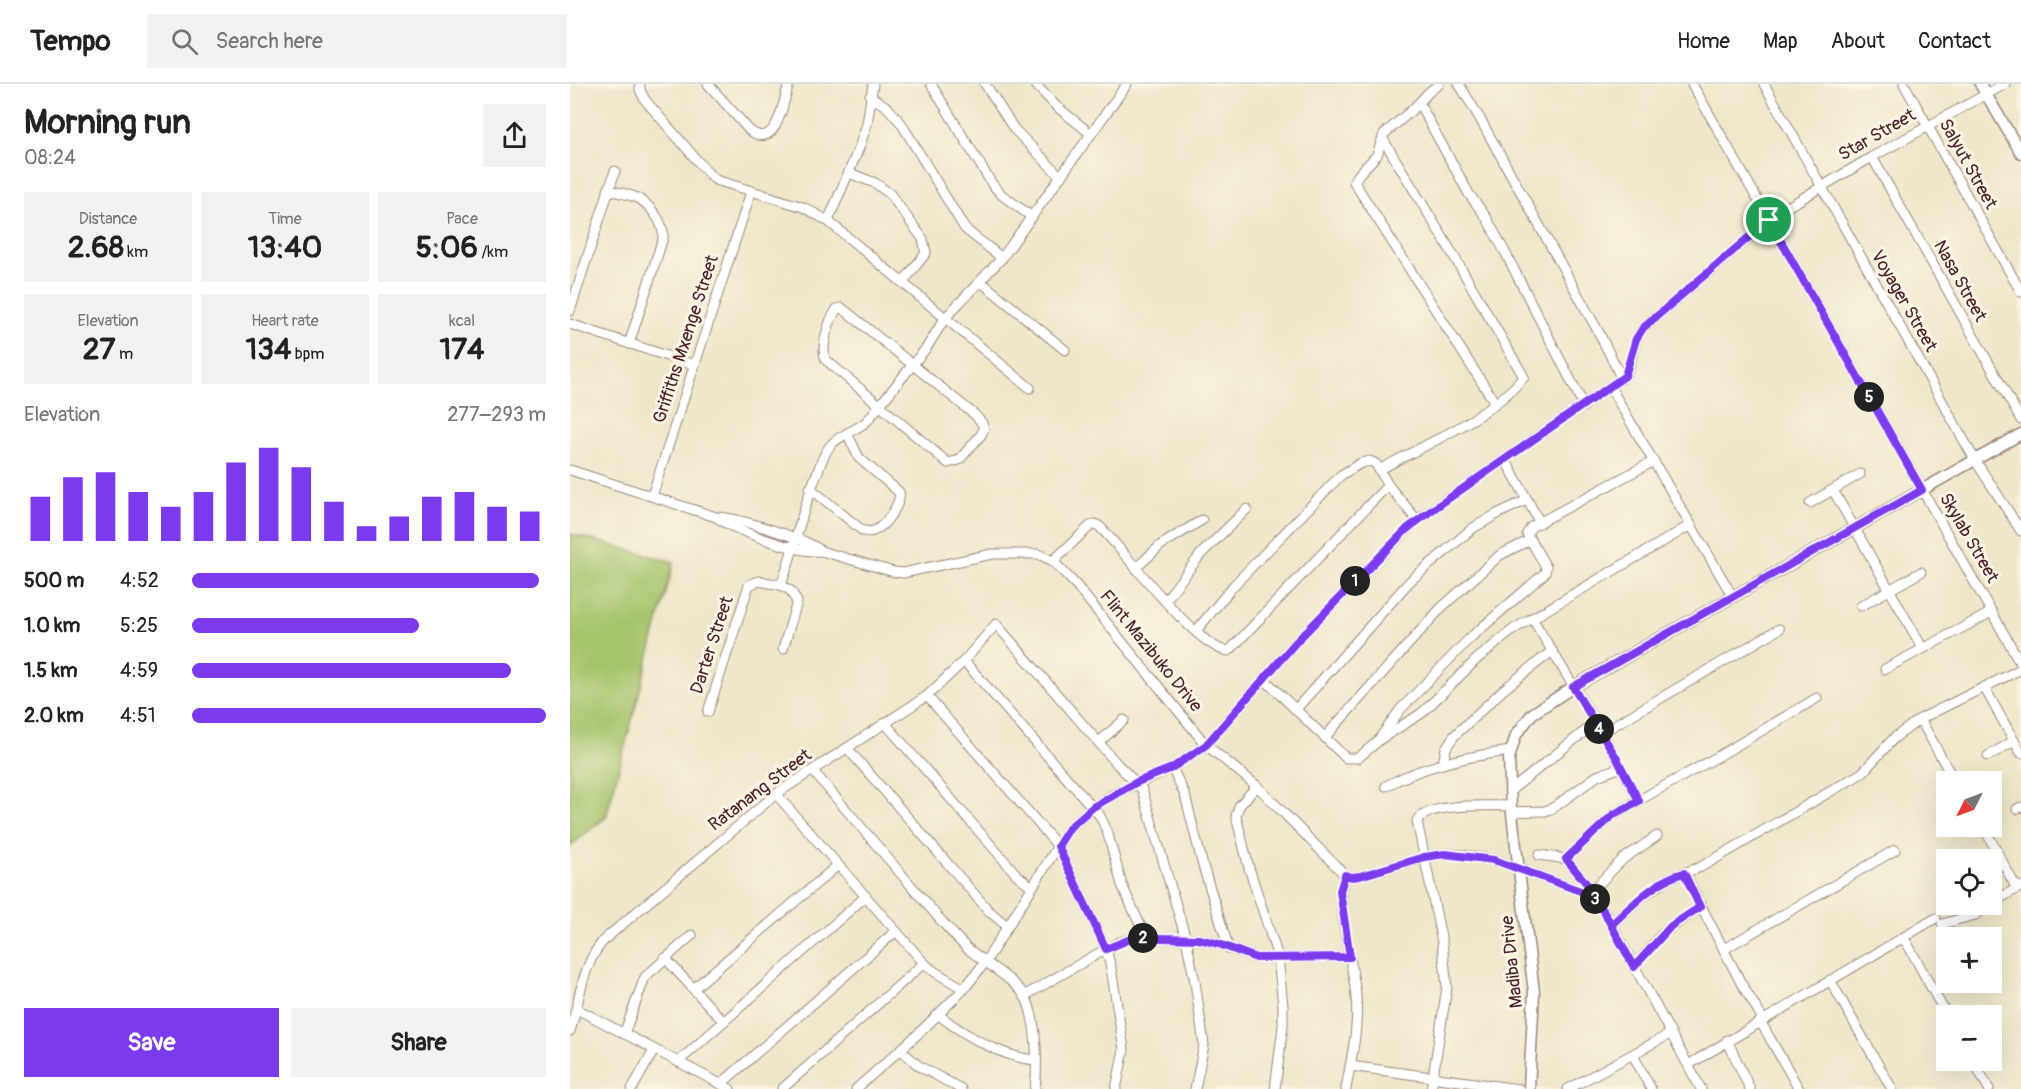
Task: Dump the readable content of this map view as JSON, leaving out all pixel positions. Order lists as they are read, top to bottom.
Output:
{
  "streets": {
    "street": [
      "Star Street",
      "Salyut Street",
      "Nasa Street",
      "Voyager Street",
      "Griffiths Mxenge Street",
      "Skylab Street",
      "Darter Street",
      "Flint Mazibuko Drive",
      "Ratanang Street",
      "Madiba Drive"
    ]
  },
  "crossings": [
    ["Star Street", "Salyut Street"],
    ["Star Street", "Nasa Street"],
    ["Star Street", "Voyager Street"],
    ["Star Street", "Skylab Street"]
  ],
  "north": "bottom left",
  "page": {
    "header": "Tempo",
    "search": "Search here",
    "nav": [
      "Home",
      "Map",
      "About",
      "Contact"
    ],
    "heading": ["Morning run", "08:24"],
    "stats": [
      ["Distance", "2.68 km"],
      ["Time", "13:40"],
      ["Pace", "5:06 /km"],
      ["Elevation", "27 m"],
      ["Heart rate", "134 bpm"],
      ["kcal", "174"]
    ],
    "pins": [
      "5",
      "1",
      "4",
      "3",
      "2"
    ],
    "chart": ["Elevation", "277–293 m"],
    "list": [
      {
        "name": "500 m",
        "note": "4:52"
      },
      {
        "name": "1.0 km",
        "note": "5:25"
      },
      {
        "name": "1.5 km",
        "note": "4:59"
      },
      {
        "name": "2.0 km",
        "note": "4:51"
      }
    ],
    "map_buttons": ["+", "−"],
    "buttons": ["Save", "Share"]
  }
}
